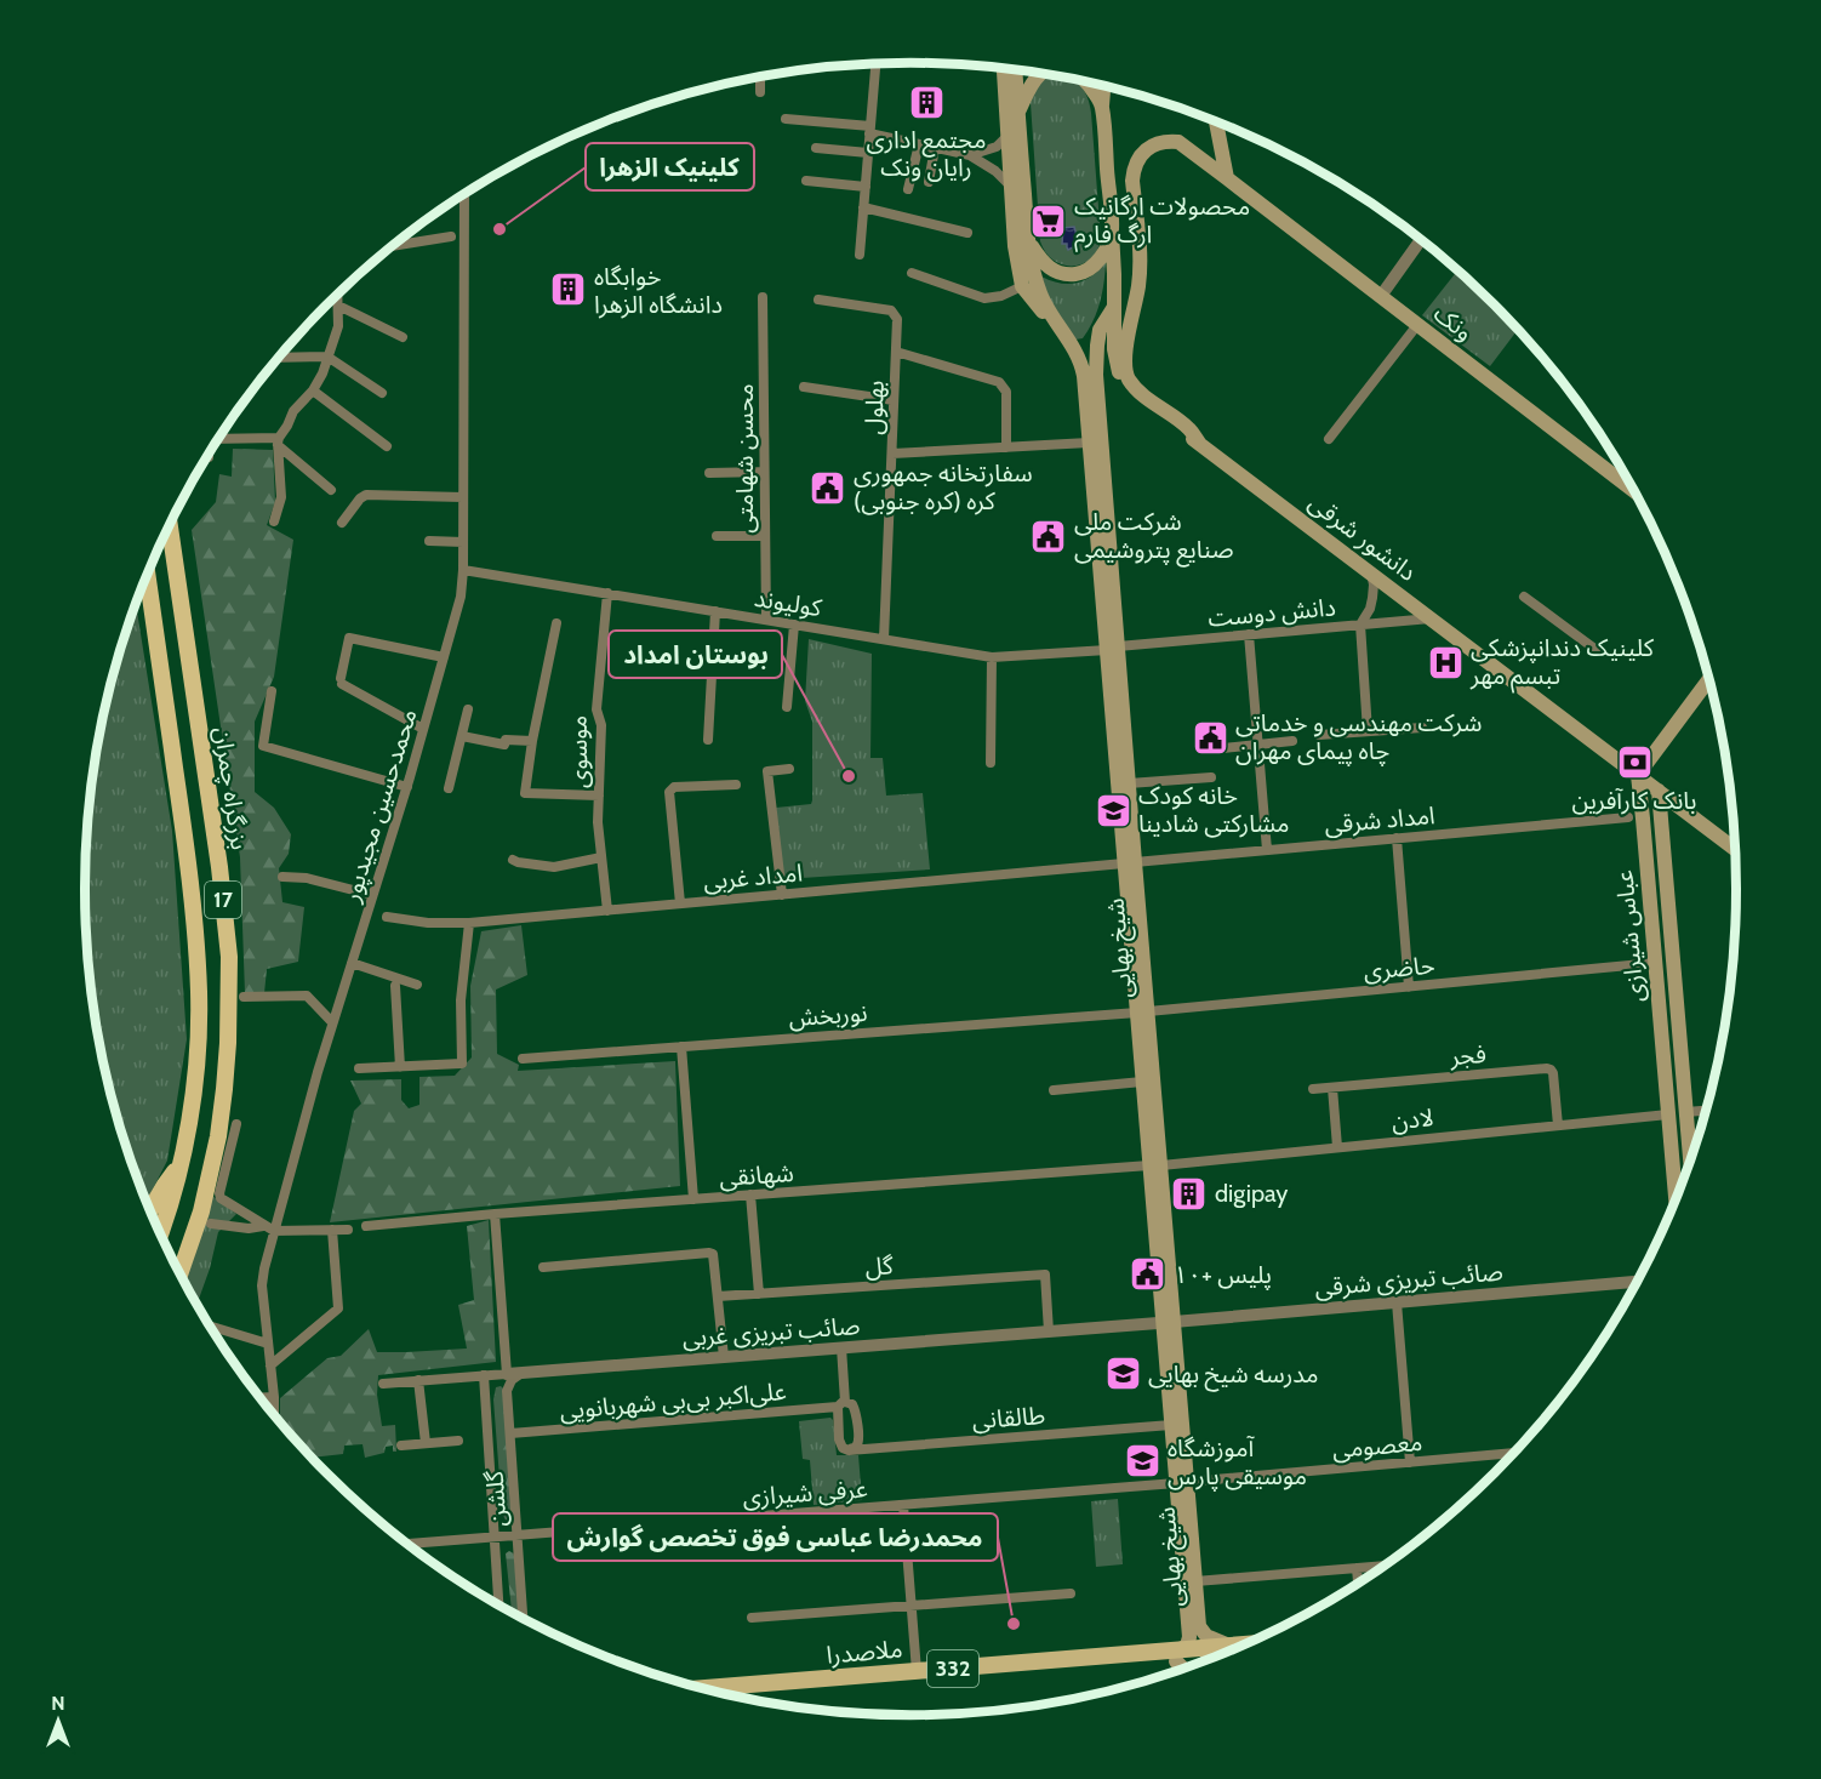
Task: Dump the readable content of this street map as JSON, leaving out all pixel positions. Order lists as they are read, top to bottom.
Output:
{
  "streets": {
    "highway": ["بزرگراه چمران", "17"],
    "main road": [
      "ونک",
      "دانشور شرقی",
      "عباس شیرازی",
      "شیخ بهایی",
      "ملاصدرا",
      "332"
    ],
    "street": [
      "بهلول",
      "محسن شهامتی",
      "کولیوند",
      "دانش دوست",
      "موسوی",
      "محمدحسین مجیدپور",
      "امداد شرقی",
      "امداد غربی",
      "حاضری",
      "نوربخش",
      "فجر",
      "لادن",
      "شهانقی",
      "گل",
      "صائب تبریزی شرقی",
      "صائب تبریزی غربی",
      "علی‌اکبر بی‌بی شهربانویی",
      "طالقانی",
      "معصومی",
      "عرفی شیرازی",
      "گلشن"
    ]
  },
  "crossings": [
    ["ونک", "دانشور شرقی"],
    ["بهلول", "کولیوند"],
    ["محسن شهامتی", "کولیوند"],
    ["دانشور شرقی", "دانش دوست"],
    ["دانشور شرقی", "عباس شیرازی"],
    ["دانشور شرقی", "شیخ بهایی"],
    ["کولیوند", "دانش دوست"],
    ["کولیوند", "موسوی"],
    ["کولیوند", "محمدحسین مجیدپور"],
    ["کولیوند", "شیخ بهایی"],
    ["دانش دوست", "شیخ بهایی"],
    ["موسوی", "امداد غربی"],
    ["امداد شرقی", "امداد غربی"],
    ["امداد شرقی", "شیخ بهایی"],
    ["امداد غربی", "شیخ بهایی"],
    ["عباس شیرازی", "حاضری"],
    ["عباس شیرازی", "لادن"],
    ["شیخ بهایی", "حاضری"],
    ["شیخ بهایی", "نوربخش"],
    ["شیخ بهایی", "لادن"],
    ["شیخ بهایی", "شهانقی"],
    ["شیخ بهایی", "صائب تبریزی شرقی"],
    ["شیخ بهایی", "صائب تبریزی غربی"],
    ["شیخ بهایی", "طالقانی"],
    ["شیخ بهایی", "معصومی"],
    ["شیخ بهایی", "عرفی شیرازی"],
    ["شیخ بهایی", "ملاصدرا"],
    ["حاضری", "نوربخش"],
    ["فجر", "لادن"],
    ["لادن", "شهانقی"],
    ["گل", "صائب تبریزی غربی"],
    ["صائب تبریزی شرقی", "صائب تبریزی غربی"],
    ["صائب تبریزی غربی", "گلشن"],
    ["علی‌اکبر بی‌بی شهربانویی", "گلشن"],
    ["معصومی", "عرفی شیرازی"],
    ["عرفی شیرازی", "گلشن"]
  ],
  "places": {
    "building": ["مجتمع اداری رایان ونک", "خوابگاه دانشگاه الزهرا", "digipay"],
    "supermarket": ["محصولات ارگانیک ارگ فارم"],
    "other": ["کلینیک الزهرا", "بوستان امداد", "محمدرضا عباسی فوق تخصص گوارش"],
    "public building": [
      "سفارتخانه جمهوری کره (کره جنوبی)",
      "شرکت ملی صنایع پتروشیمی",
      "شرکت مهندسی و خدماتی چاه پیمای مهران",
      "پلیس +۱۰"
    ],
    "hospital": ["کلینیک دندانپزشکی تبسم مهر"],
    "bank": ["بانک کارآفرین"],
    "school or university": ["خانه کودک مشارکتی شادینا", "مدرسه شیخ بهایی", "آموزشگاه موسیقی پارس"]
  },
  "north": "top"
}
